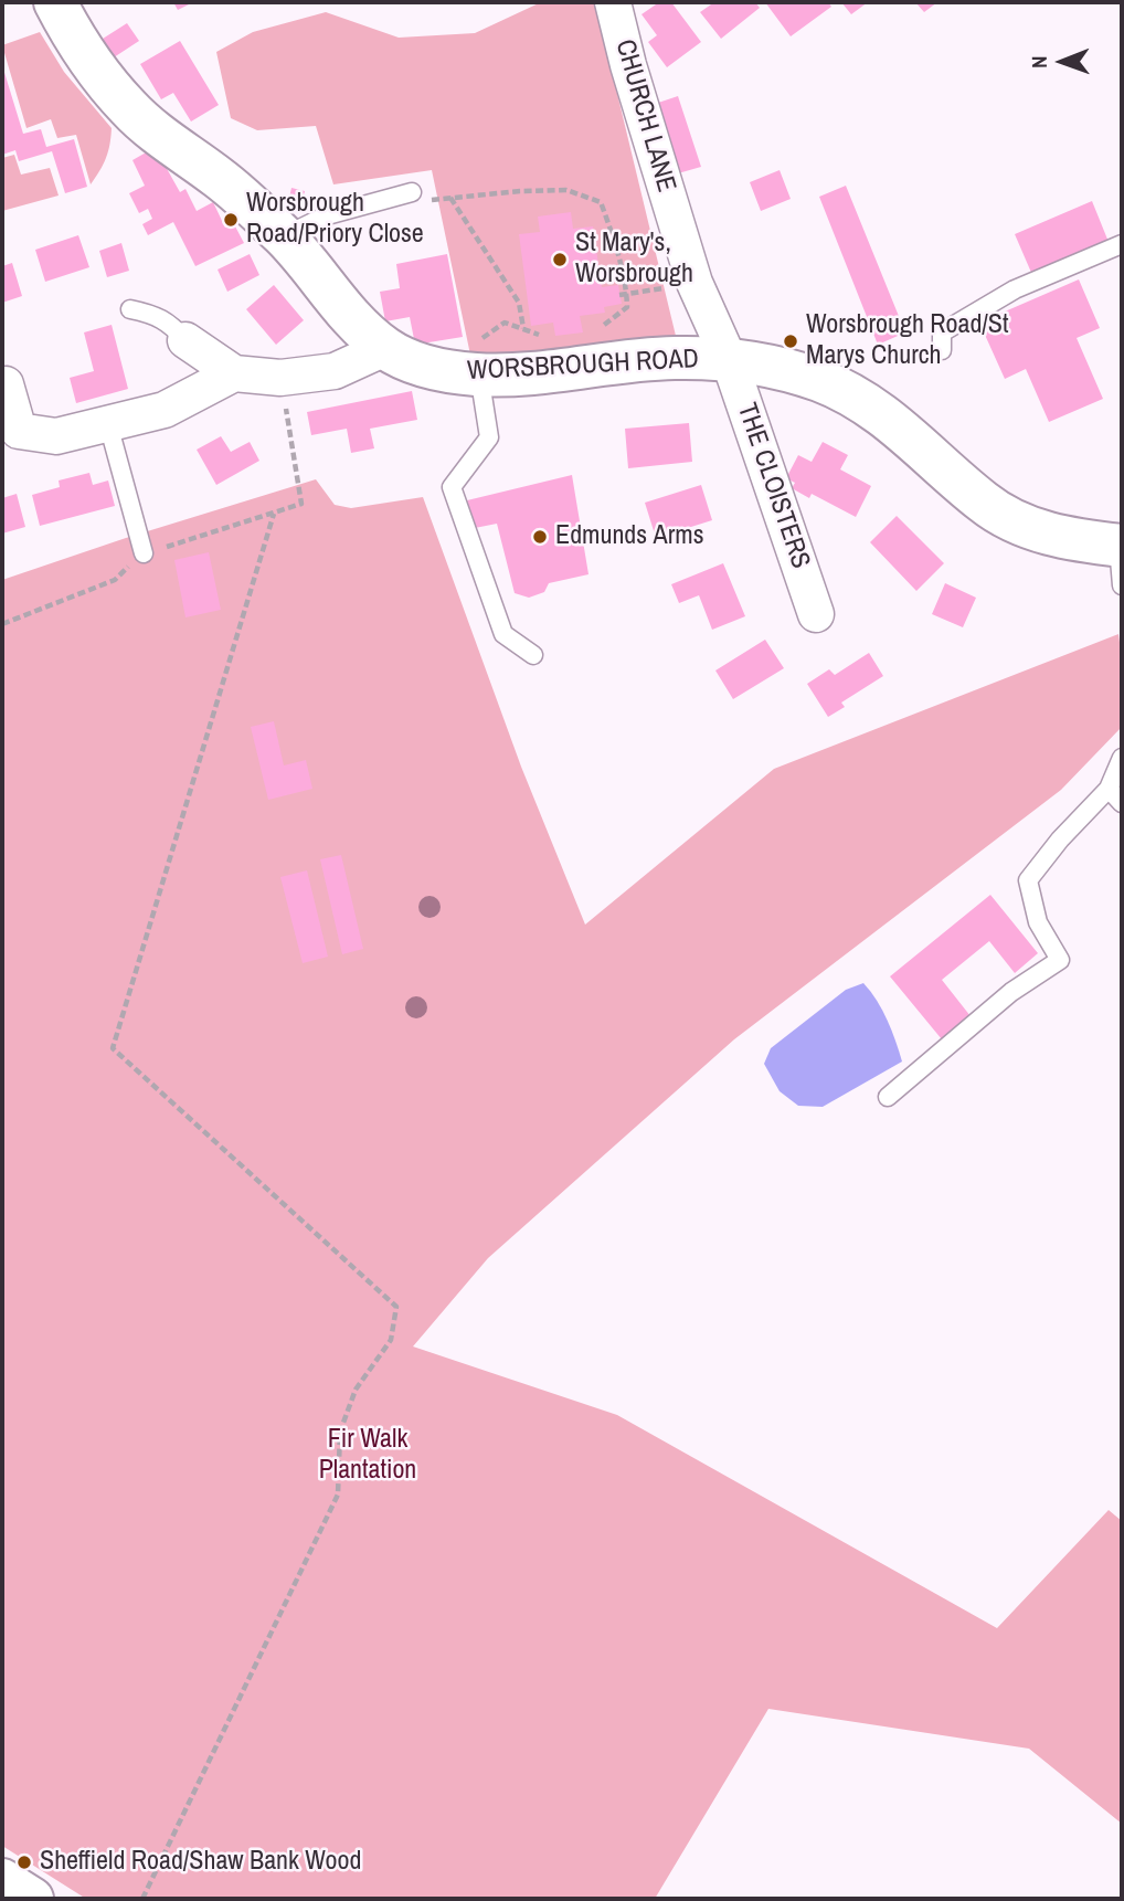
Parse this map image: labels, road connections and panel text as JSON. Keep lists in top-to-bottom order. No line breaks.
{"streets":{"main road":["WORSBROUGH ROAD"],"street":["CHURCH LANE","THE CLOISTERS"]},"crossings":[["CHURCH LANE","WORSBROUGH ROAD"],["CHURCH LANE","THE CLOISTERS"],["WORSBROUGH ROAD","THE CLOISTERS"]],"parks":["Fir Walk Plantation"],"places":["Worsbrough Road/Priory Close","St Mary's, Worsbrough","Worsbrough Road/St Marys Church","Edmunds Arms","Sheffield Road/Shaw Bank Wood"],"north":"left"}
